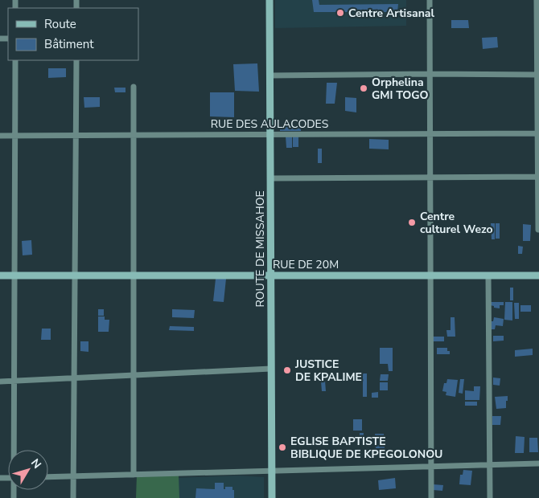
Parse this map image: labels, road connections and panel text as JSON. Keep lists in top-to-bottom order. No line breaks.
{"streets":{"street":["RUE DES AULACODES","ROUTE DE MISSAHOE","RUE DE 20M"]},"crossings":[["RUE DES AULACODES","ROUTE DE MISSAHOE"],["ROUTE DE MISSAHOE","RUE DE 20M"]],"places":["Centre Artisanal","Orphelina GMI TOGO","Centre culturel Wezo","JUSTICE DE KPALIME","EGLISE BAPTISTE BIBLIQUE DE KPEGOLONOU"],"legend":["Route","Bâtiment"],"north":"top right"}
